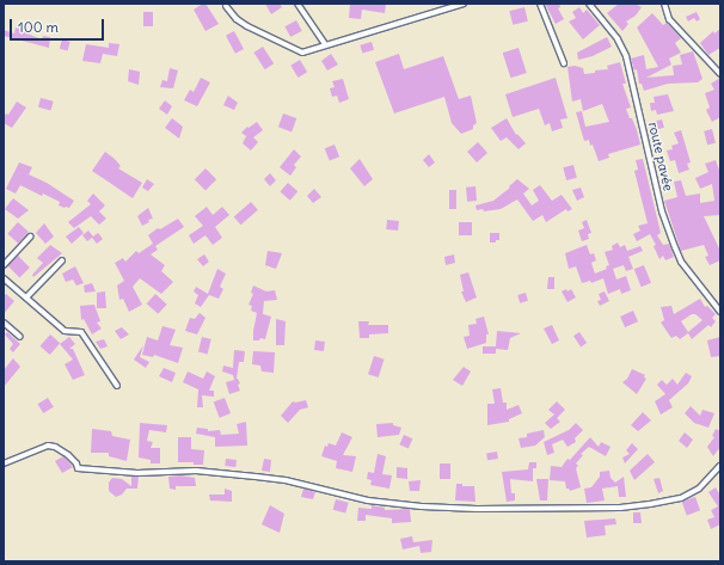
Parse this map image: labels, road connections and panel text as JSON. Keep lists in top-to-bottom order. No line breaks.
{"streets":{"street":["route pavée"]},"scale_bar":"100 m"}
